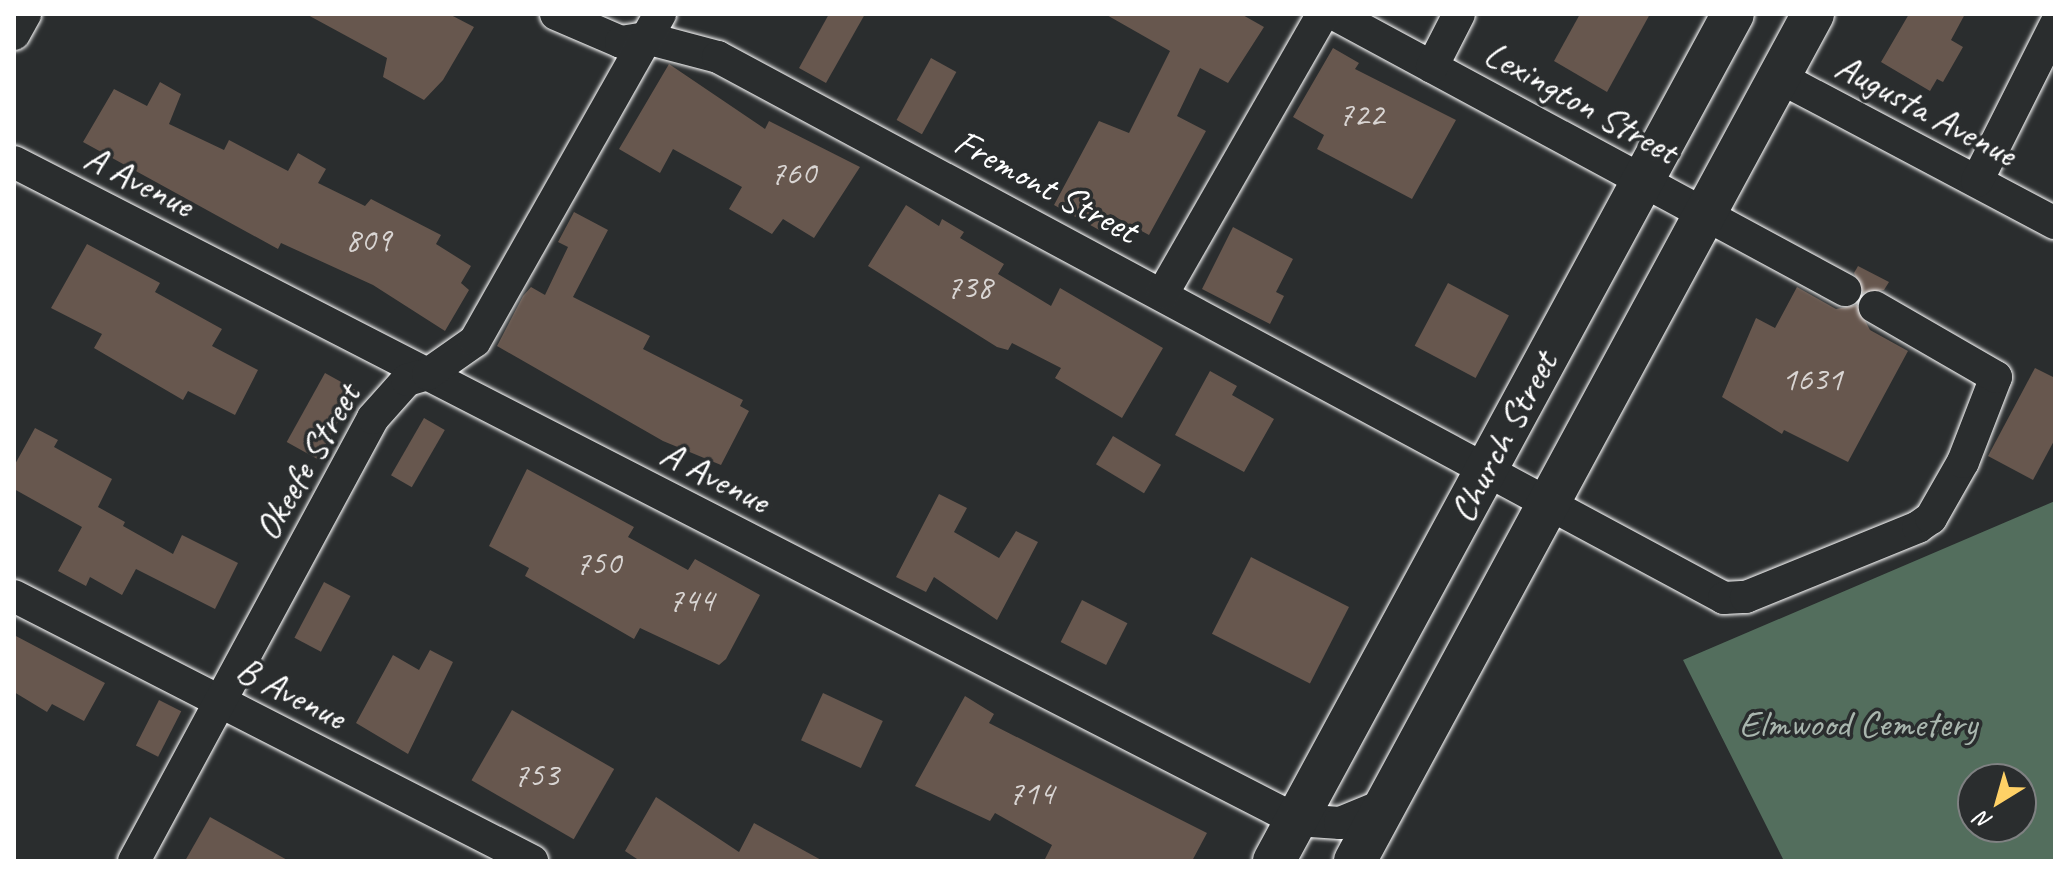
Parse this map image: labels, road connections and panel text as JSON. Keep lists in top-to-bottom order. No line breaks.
{"streets":{"main road":["Church Street"],"street":["Lexington Street","Augusta Avenue","A Avenue","Fremont Street","Okeefe Street","B Avenue"]},"crossings":[["Lexington Street","Church Street"],["Augusta Avenue","Church Street"],["A Avenue","Church Street"],["A Avenue","Okeefe Street"],["Fremont Street","Church Street"],["Fremont Street","Okeefe Street"],["Okeefe Street","B Avenue"]],"parks":["Elmwood Cemetery"],"house_numbers":["722","760","809","738","1631","750","744","753","714"],"north":"bottom left"}
